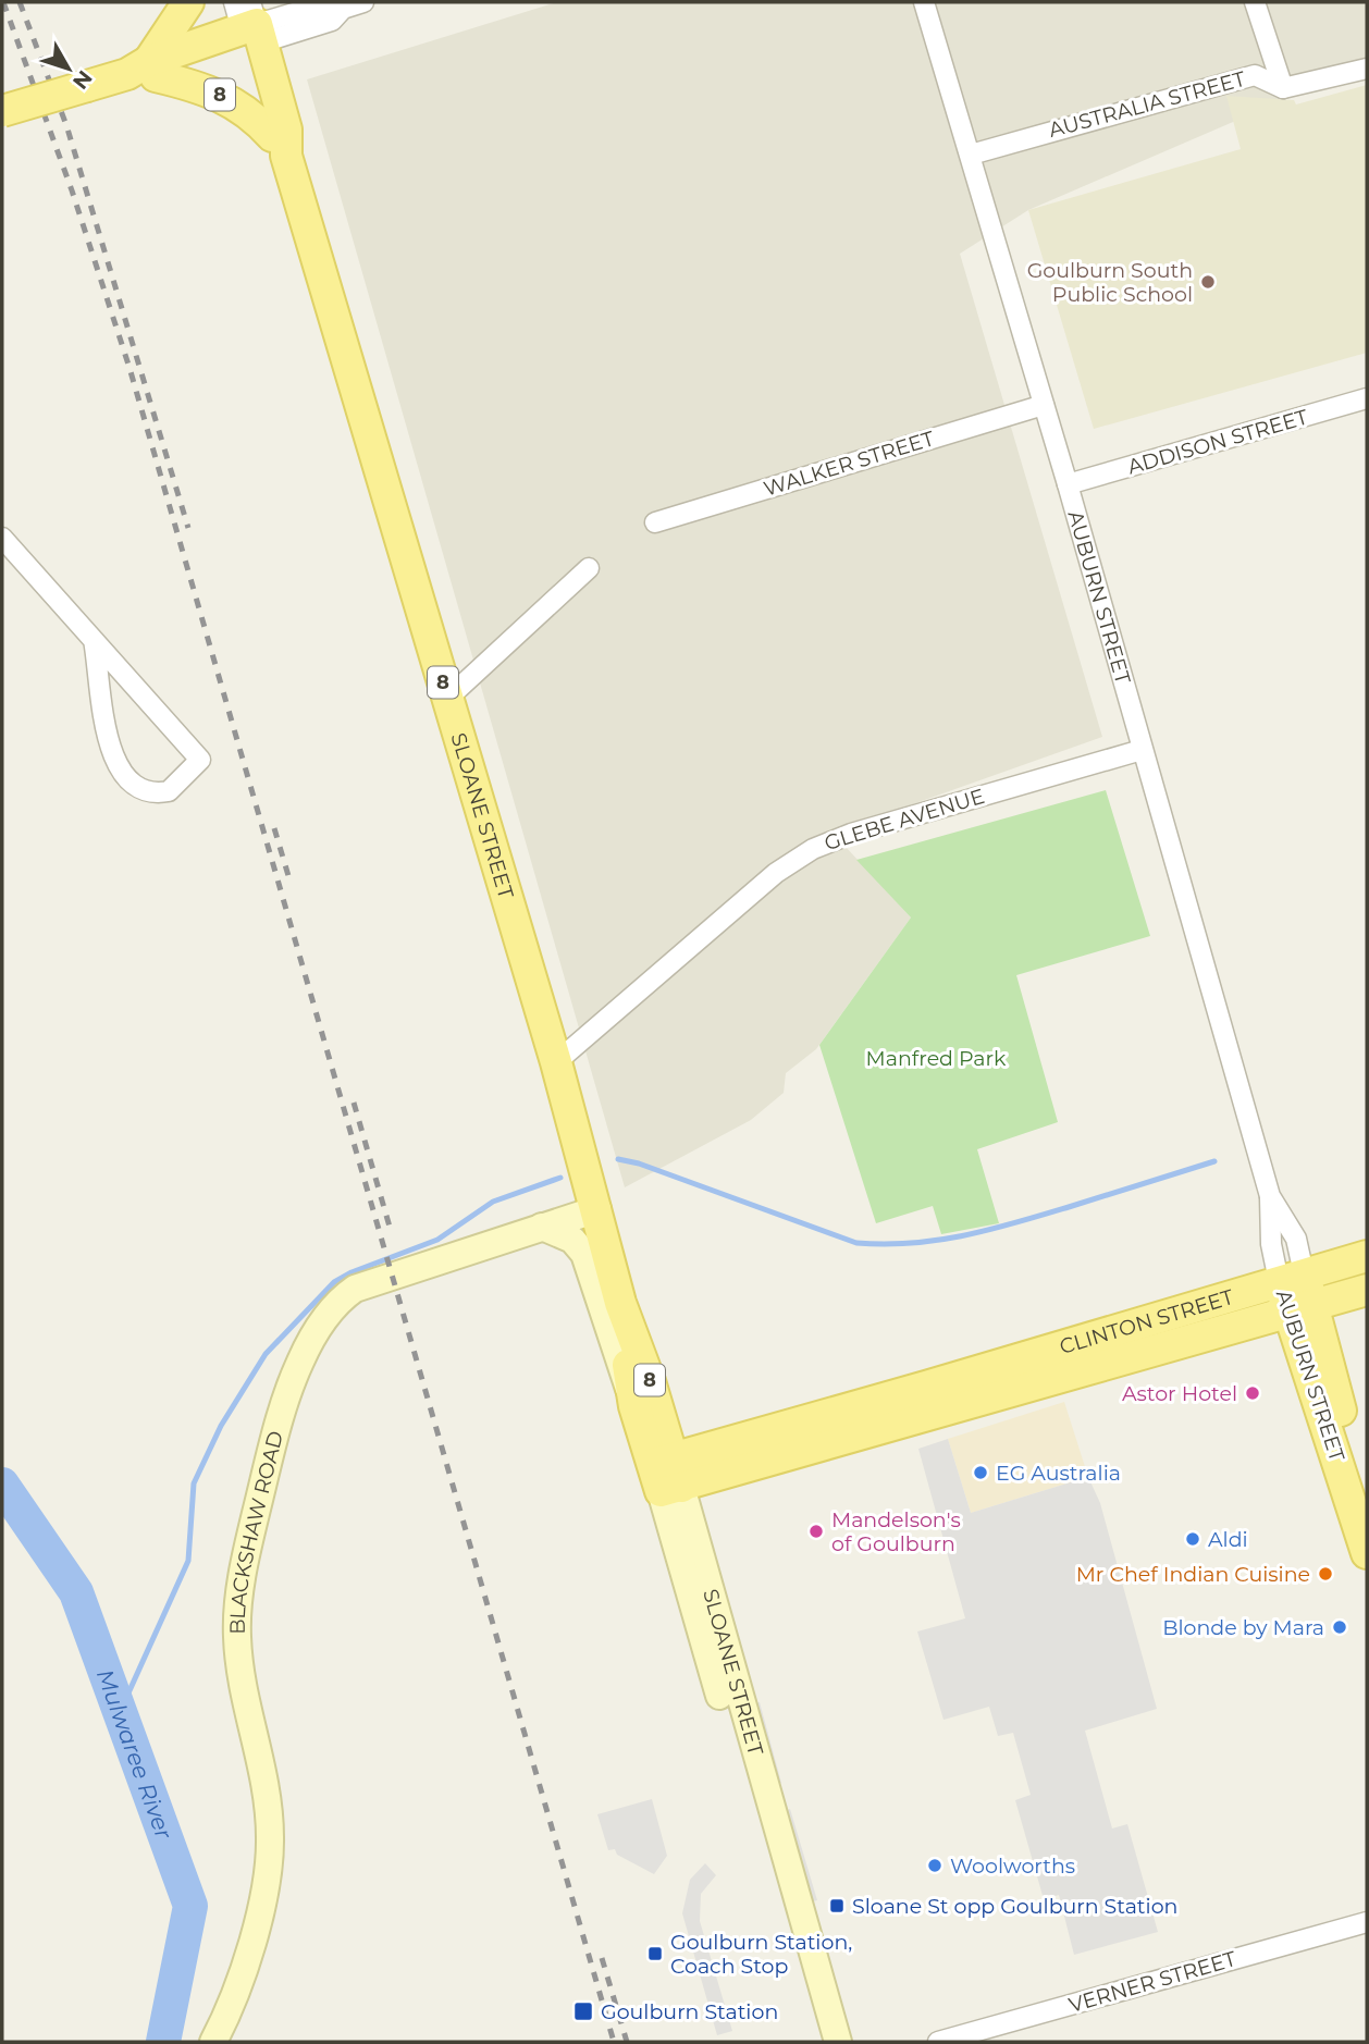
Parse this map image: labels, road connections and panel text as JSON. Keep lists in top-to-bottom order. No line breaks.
{"streets":{"main road":["8","AUBURN STREET","SLOANE STREET","CLINTON STREET"],"street":["AUSTRALIA STREET","ADDISON STREET","WALKER STREET","GLEBE AVENUE","BLACKSHAW ROAD","VERNER STREET"]},"crossings":[["8","SLOANE STREET"],["AUSTRALIA STREET","AUBURN STREET"],["ADDISON STREET","AUBURN STREET"],["WALKER STREET","AUBURN STREET"],["AUBURN STREET","GLEBE AVENUE"],["AUBURN STREET","CLINTON STREET"],["SLOANE STREET","GLEBE AVENUE"],["SLOANE STREET","CLINTON STREET"],["SLOANE STREET","BLACKSHAW ROAD"]],"water":["Mulwaree River"],"parks":["Manfred Park"],"places":{"other":["Goulburn South Public School","Astor Hotel","EG Australia","Mandelson's of Goulburn","Aldi","Mr Chef Indian Cuisine","Blonde by Mara","Woolworths"],"transit":["Sloane St opp Goulburn Station","Goulburn Station, Coach Stop","Goulburn Station"]},"north":"bottom right"}
